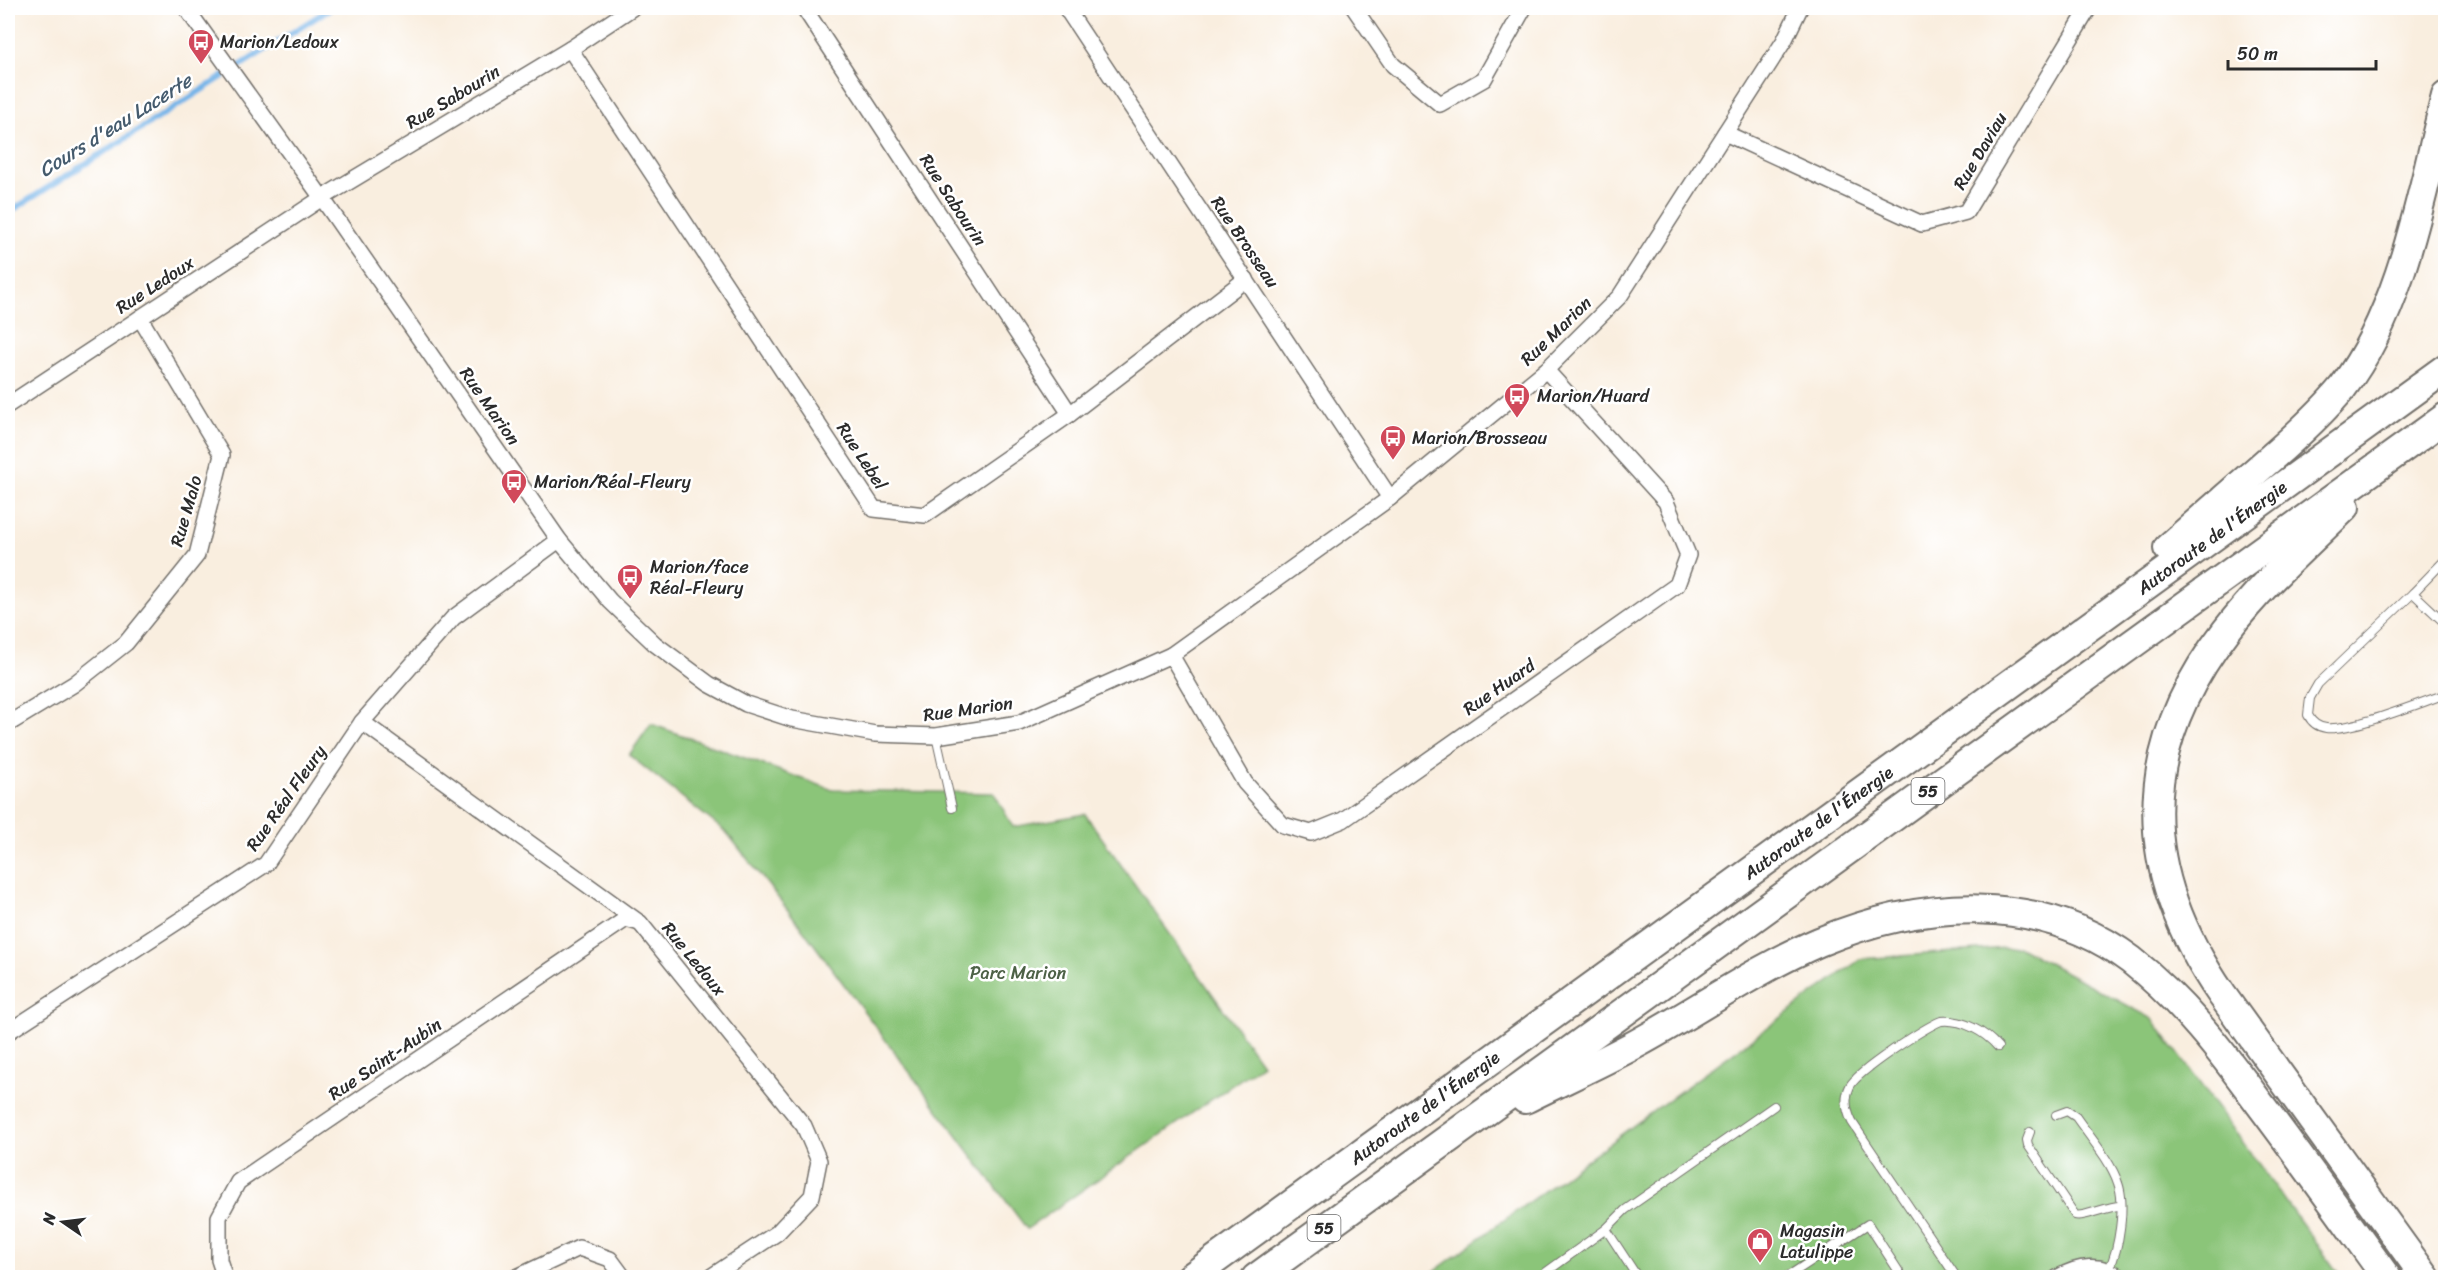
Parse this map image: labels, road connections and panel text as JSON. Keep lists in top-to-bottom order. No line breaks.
{"streets":{"highway":["Autoroute de l'Énergie","55"],"street":["Rue Sabourin","Rue Daviau","Rue Brosseau","Rue Ledoux","Rue Marion","Rue Lebel","Rue Malo","Rue Huard","Rue Réal Fleury","Rue Saint-Aubin"]},"crossings":[["Rue Sabourin","Rue Ledoux"],["Rue Sabourin","Rue Marion"],["Rue Sabourin","Rue Lebel"],["Rue Daviau","Rue Marion"],["Rue Brosseau","Rue Marion"],["Rue Brosseau","Rue Lebel"],["Rue Ledoux","Rue Marion"],["Rue Ledoux","Rue Malo"],["Rue Ledoux","Rue Réal Fleury"],["Rue Ledoux","Rue Saint-Aubin"],["Rue Marion","Rue Huard"],["Rue Marion","Rue Réal Fleury"]],"water":["Cours d'eau Lacerte"],"parks":["Parc Marion"],"places":{"bus stop":["Marion/Ledoux","Marion/Huard","Marion/Brosseau","Marion/Réal-Fleury","Marion/face Réal-Fleury"],"shop":["Magasin Latulippe"]},"scale_bar":"50 m","north":"left"}
